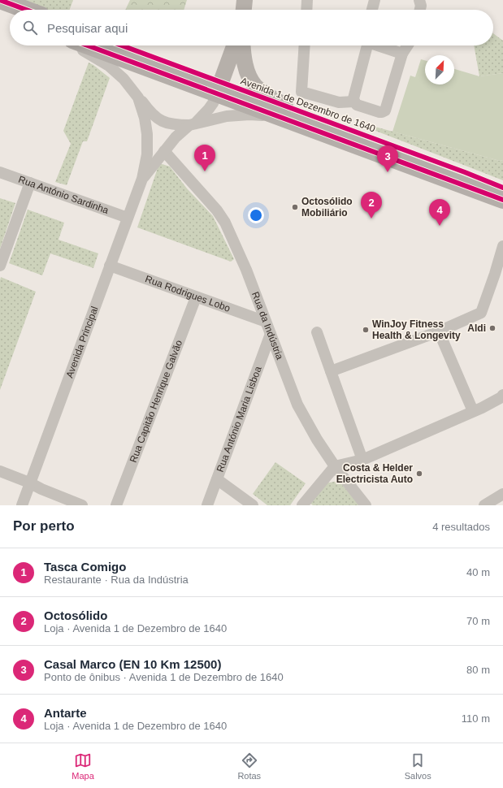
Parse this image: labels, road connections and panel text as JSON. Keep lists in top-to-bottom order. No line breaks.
{"streets":{"main road":["Avenida 1 de Dezembro de 1640"],"street":["Rua António Sardinha","Rua Rodrigues Lobo","Rua da Indústria","Avenida Principal","Rua Capitão Henrique Galvão","Rua António Maria Lisboa"]},"crossings":[["Avenida 1 de Dezembro de 1640","Avenida Principal"],["Rua António Sardinha","Avenida Principal"],["Rua Rodrigues Lobo","Rua da Indústria"],["Rua Rodrigues Lobo","Avenida Principal"],["Rua Rodrigues Lobo","Rua Capitão Henrique Galvão"],["Rua da Indústria","Avenida Principal"],["Rua da Indústria","Rua António Maria Lisboa"]],"places":["Octosólido Mobiliário","Aldi","WinJoy Fitness Health & Longevity","Costa & Helder Electricista Auto"],"north":"top right","page":{"search":"Pesquisar aqui","pins":["1","3","2","4"],"heading":["Por perto","4 resultados"],"list":[{"mark":"1","name":"Tasca Comigo","note":"Restaurante · Rua da Indústria","value":"40 m"},{"mark":"2","name":"Octosólido","note":"Loja · Avenida 1 de Dezembro de 1640","value":"70 m"},{"mark":"3","name":"Casal Marco (EN 10 Km 12500)","note":"Ponto de ônibus · Avenida 1 de Dezembro de 1640","value":"80 m"},{"mark":"4","name":"Antarte","note":"Loja · Avenida 1 de Dezembro de 1640","value":"110 m"}],"nav":["Mapa","Rotas","Salvos"]}}
